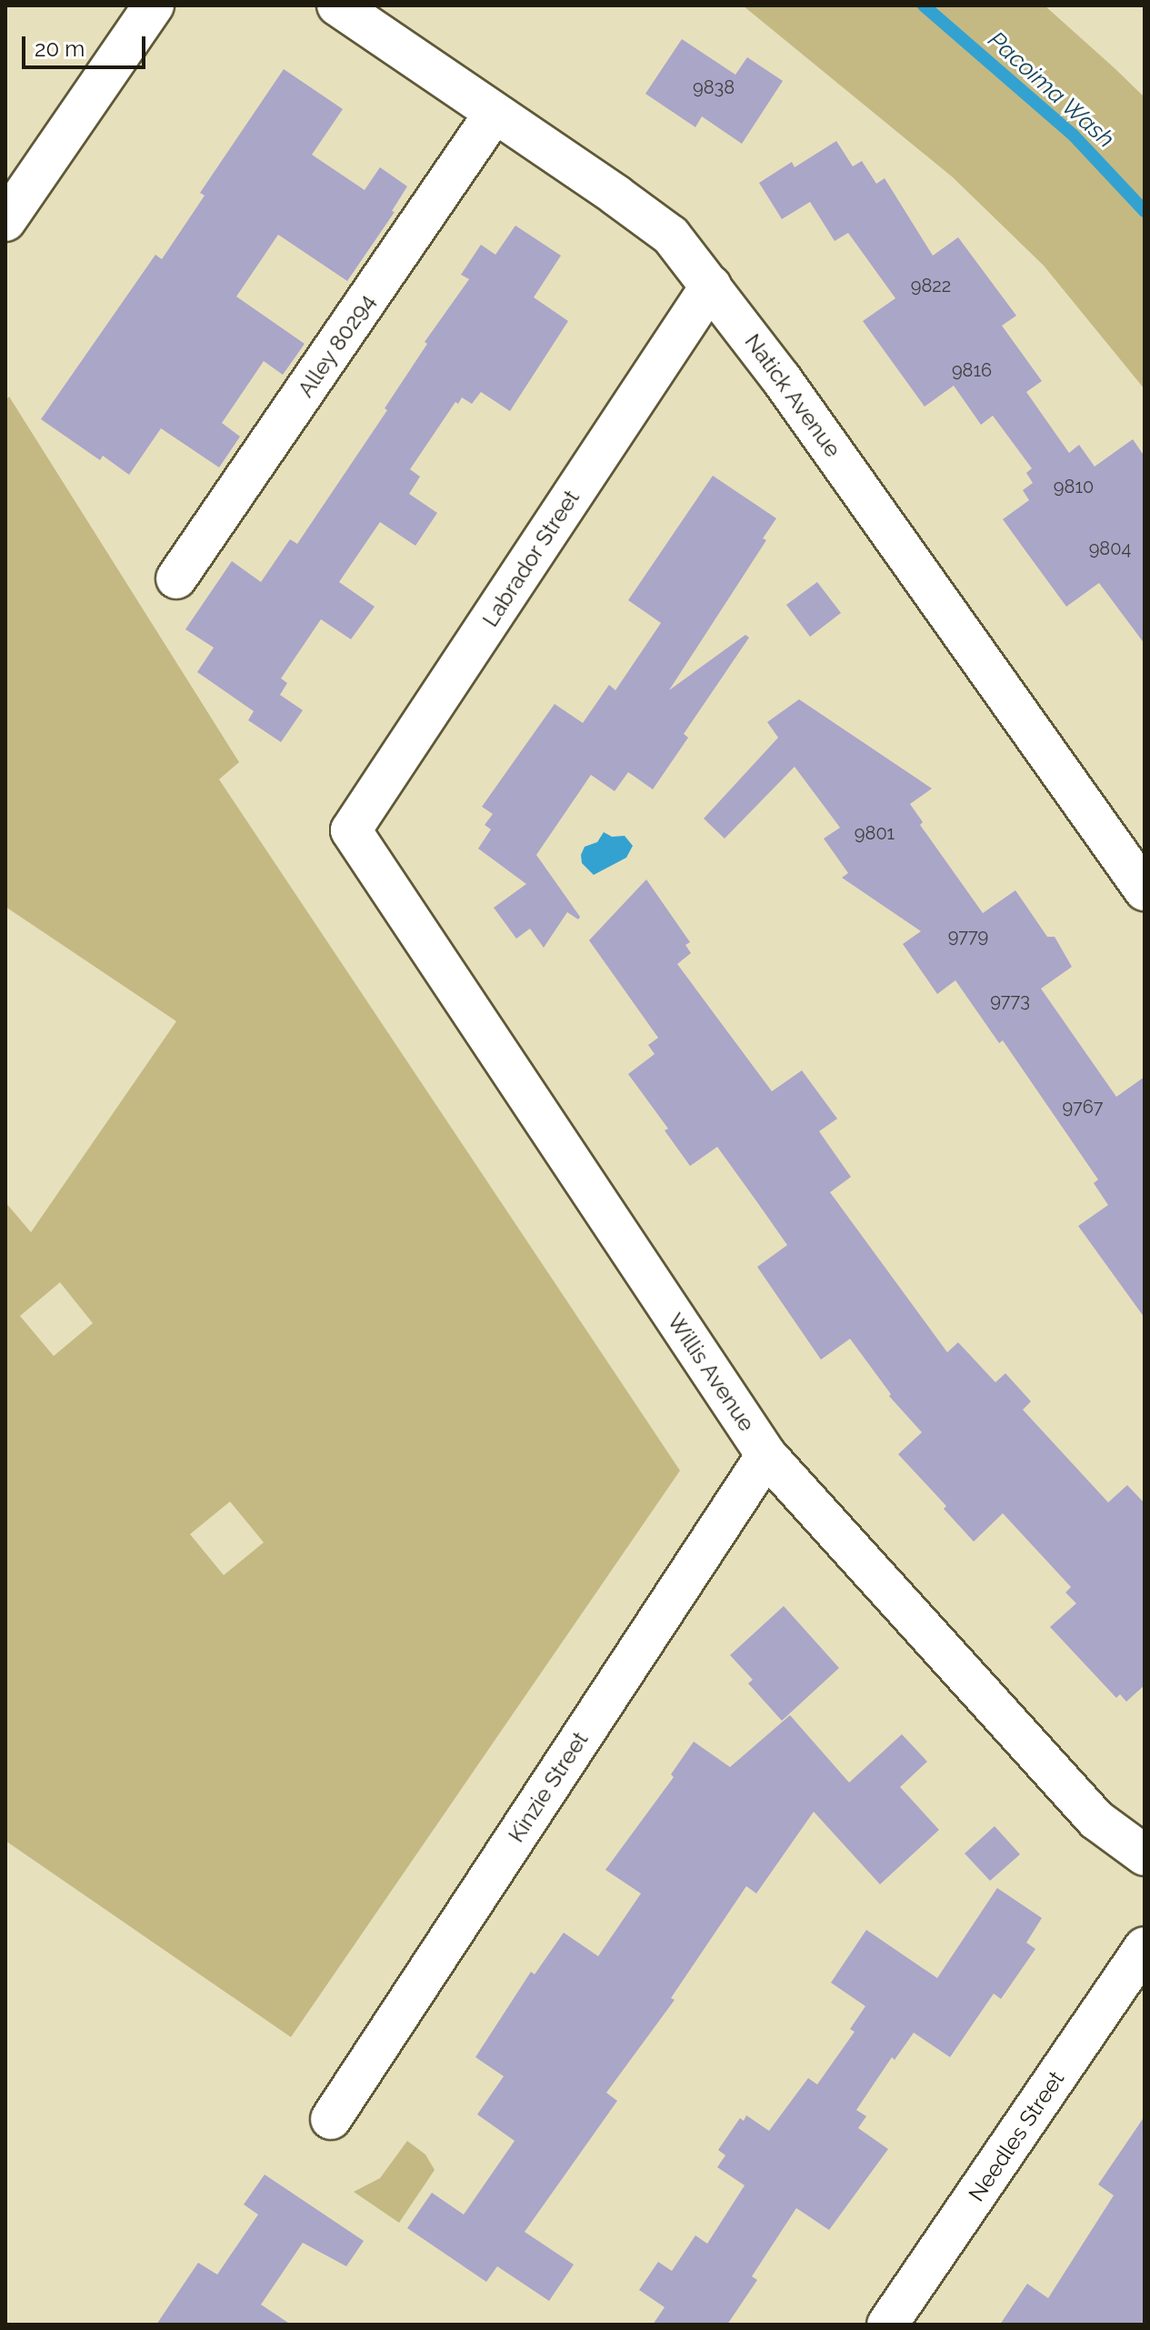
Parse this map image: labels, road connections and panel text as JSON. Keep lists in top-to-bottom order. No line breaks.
{"streets":{"street":["Alley 80294","Natick Avenue","Labrador Street","Willis Avenue","Kinzie Street","Needles Street"]},"crossings":[["Alley 80294","Natick Avenue"],["Natick Avenue","Labrador Street"],["Labrador Street","Willis Avenue"],["Willis Avenue","Kinzie Street"]],"water":["Pacoima Wash"],"house_numbers":["9838","9822","9816","9810","9804","9801","9779","9773","9767"],"scale_bar":"20 m"}
